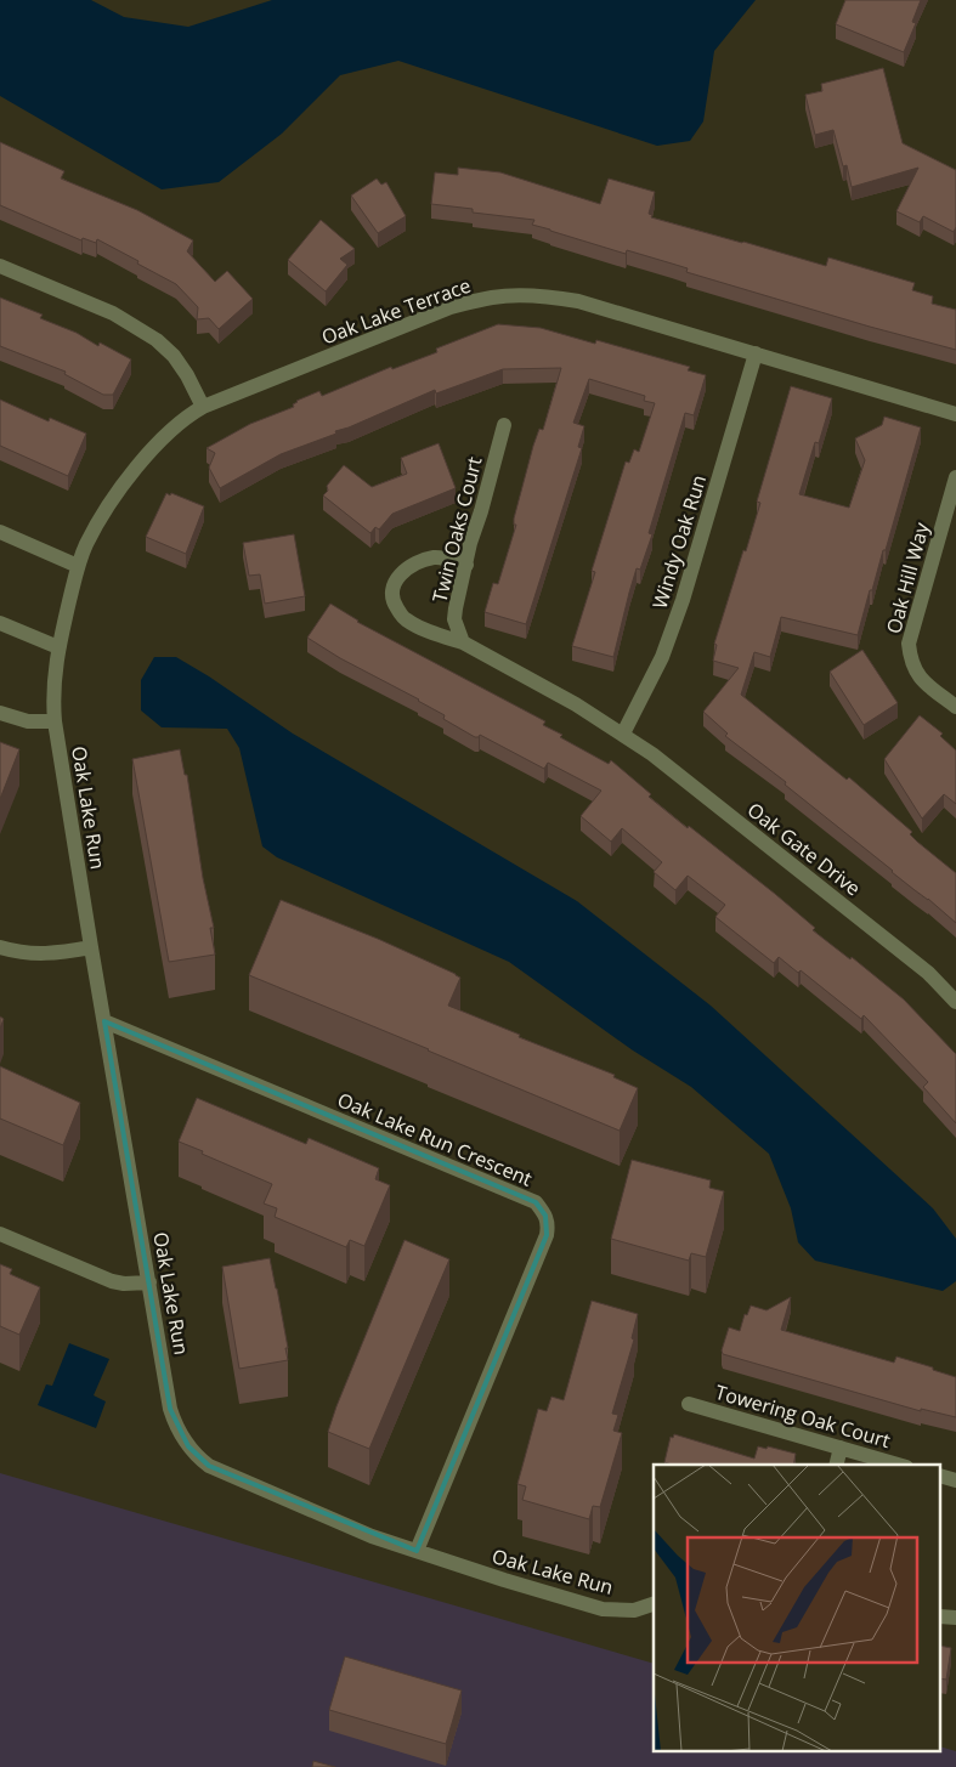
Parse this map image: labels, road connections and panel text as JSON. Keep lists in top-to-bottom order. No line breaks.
{"streets":{"street":["Oak Lake Terrace","Twin Oaks Court","Windy Oak Run","Oak Hill Way","Oak Lake Run","Oak Gate Drive","Oak Lake Run Crescent","Towering Oak Court"]},"crossings":[["Oak Lake Terrace","Windy Oak Run"],["Oak Lake Terrace","Oak Lake Run"],["Windy Oak Run","Oak Gate Drive"],["Oak Lake Run","Oak Lake Run Crescent"]]}
